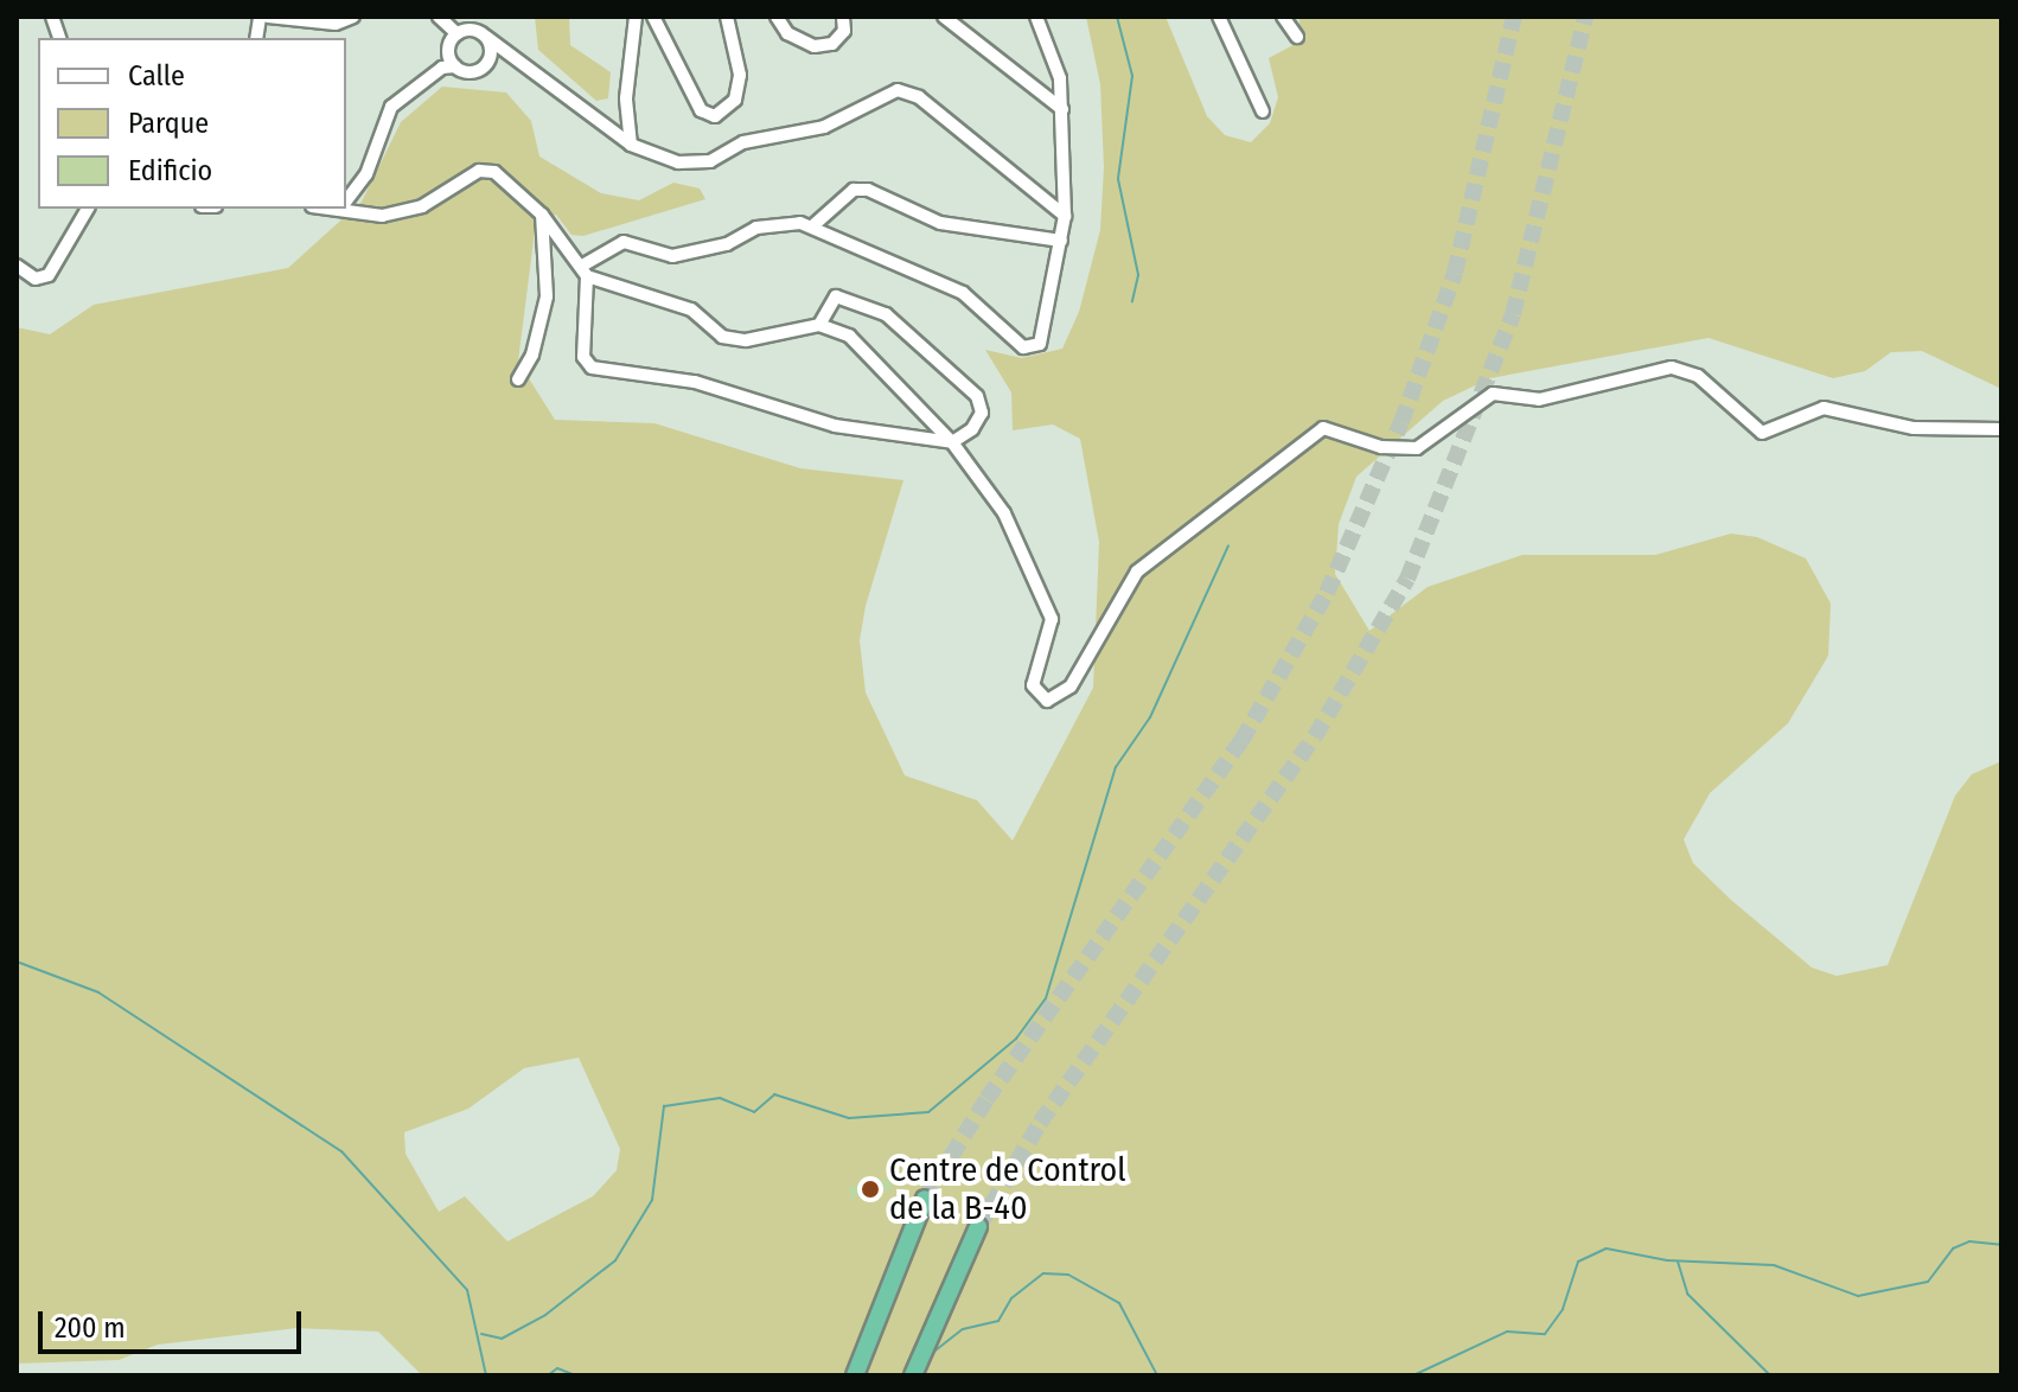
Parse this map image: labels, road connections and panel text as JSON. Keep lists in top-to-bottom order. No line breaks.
{"places":["Centre de Control de la B-40"],"legend":["Calle","Parque","Edificio"],"scale_bar":"200 m"}
